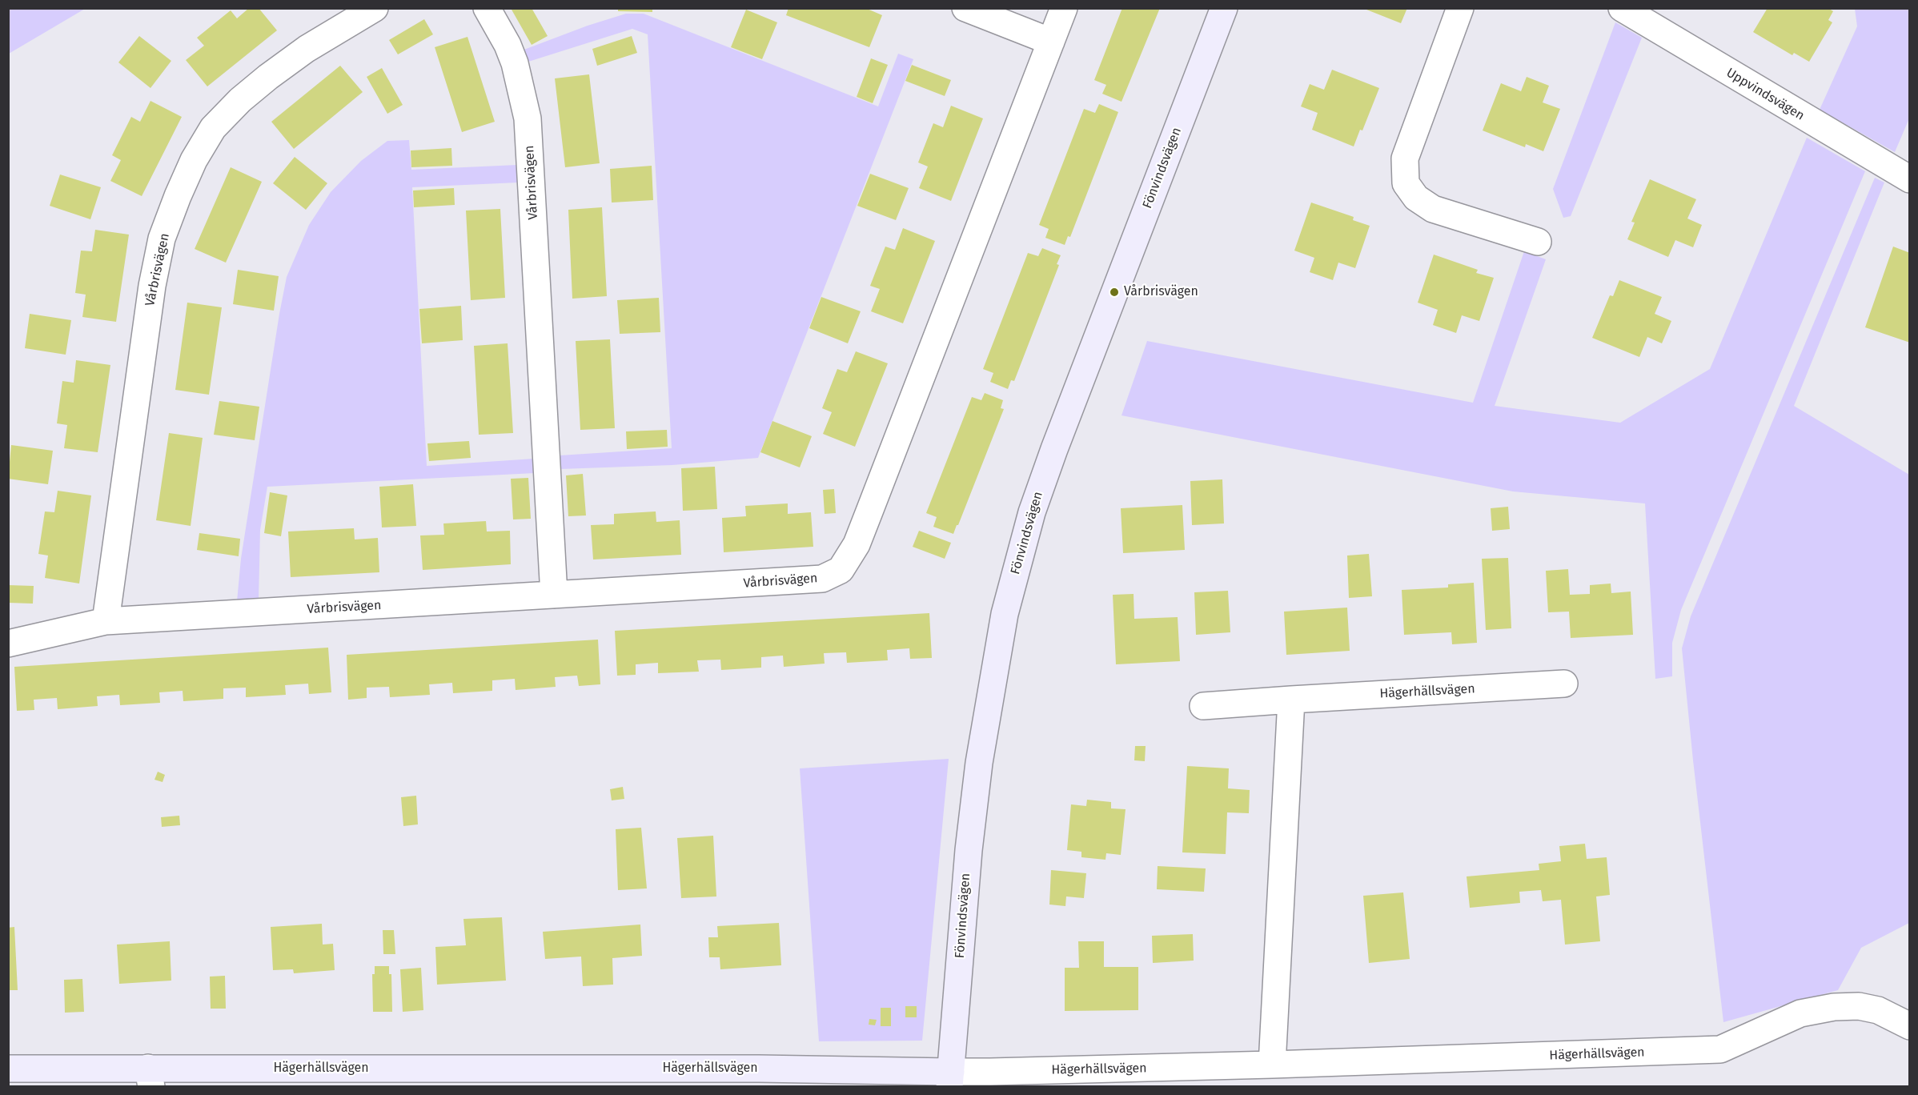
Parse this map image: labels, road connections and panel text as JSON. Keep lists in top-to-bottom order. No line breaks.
{"streets":{"street":["Uppvindsvägen","Fönvindsvägen","Vårbrisvägen","Hägerhällsvägen"]},"crossings":[["Fönvindsvägen","Hägerhällsvägen"]],"places":["Vårbrisvägen"]}
